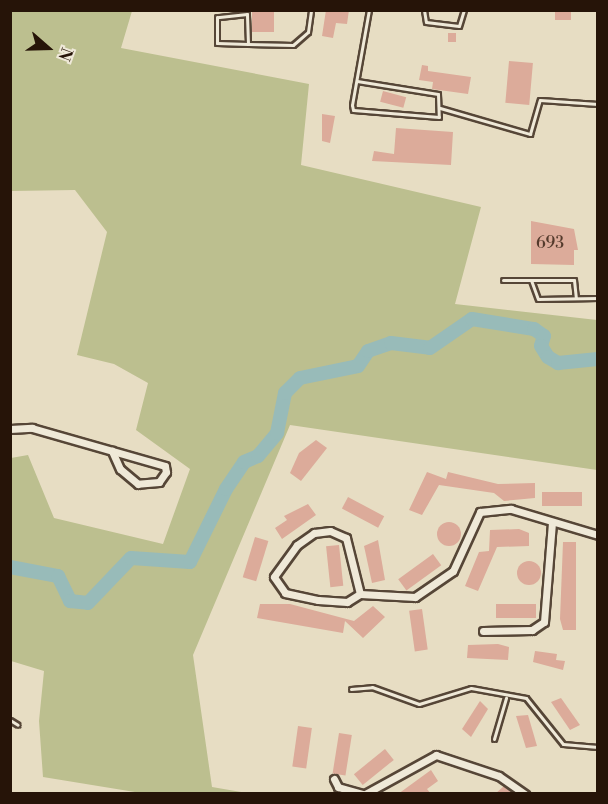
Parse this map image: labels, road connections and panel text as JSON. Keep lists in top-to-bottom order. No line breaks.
{"house_numbers":["693"],"north":"right"}
